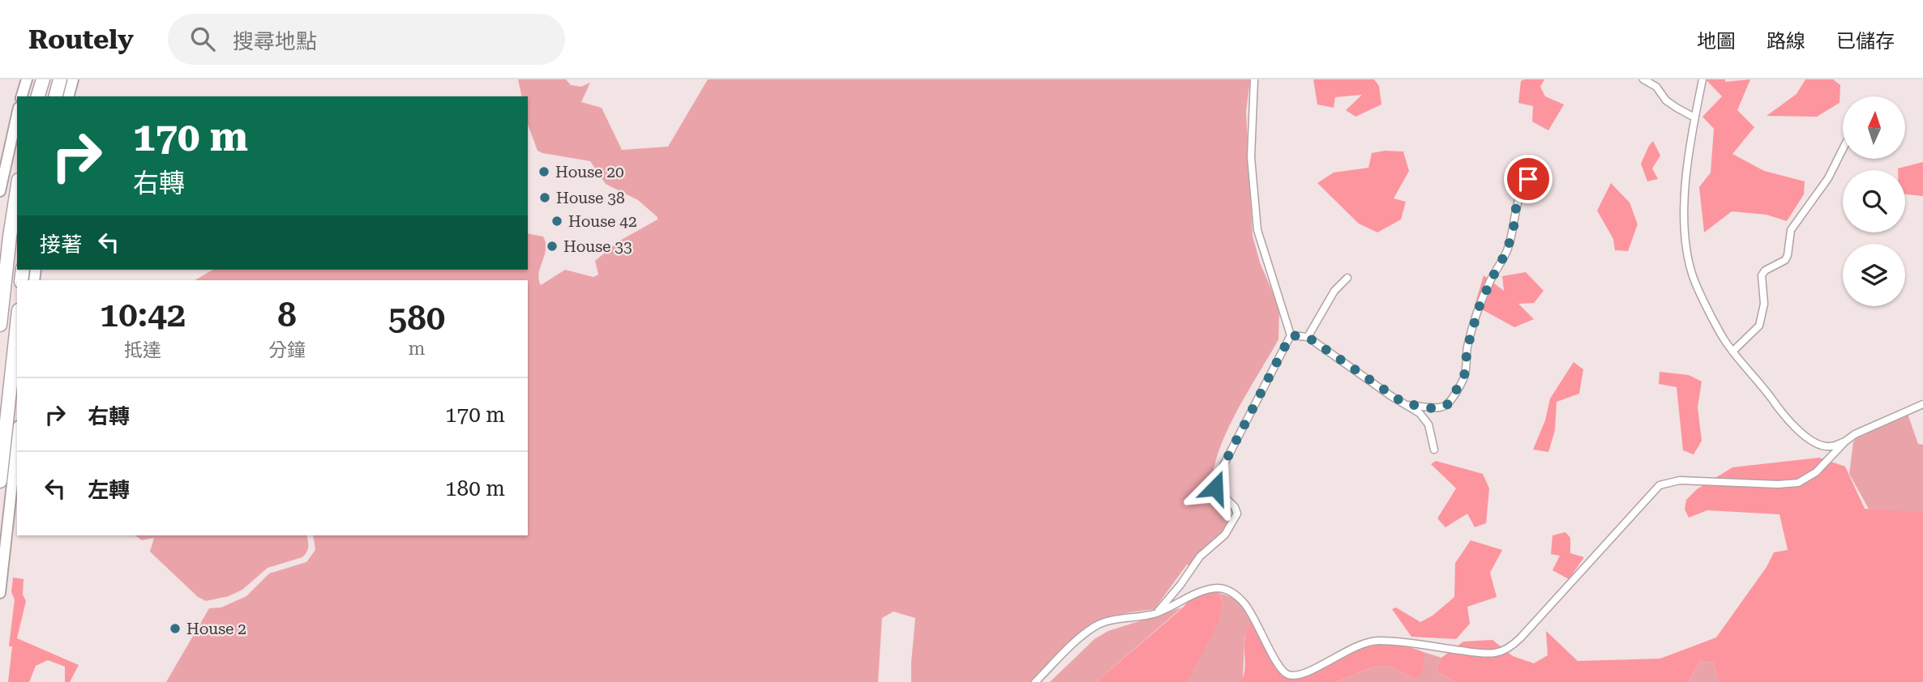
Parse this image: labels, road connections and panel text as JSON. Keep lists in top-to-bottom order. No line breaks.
{"places":["House 20","House 38","House 42","House 33","House 2"],"north":"top","page":{"header":"Routely","search":"搜尋地點","nav":["地圖","路線","已儲存"],"turn":["170 m","右轉"],"then":"接著","eta":["10:42","抵達","8","分鐘","580","m"],"list":[{"name":"右轉","value":"170 m"},{"name":"左轉","value":"180 m"}]}}
